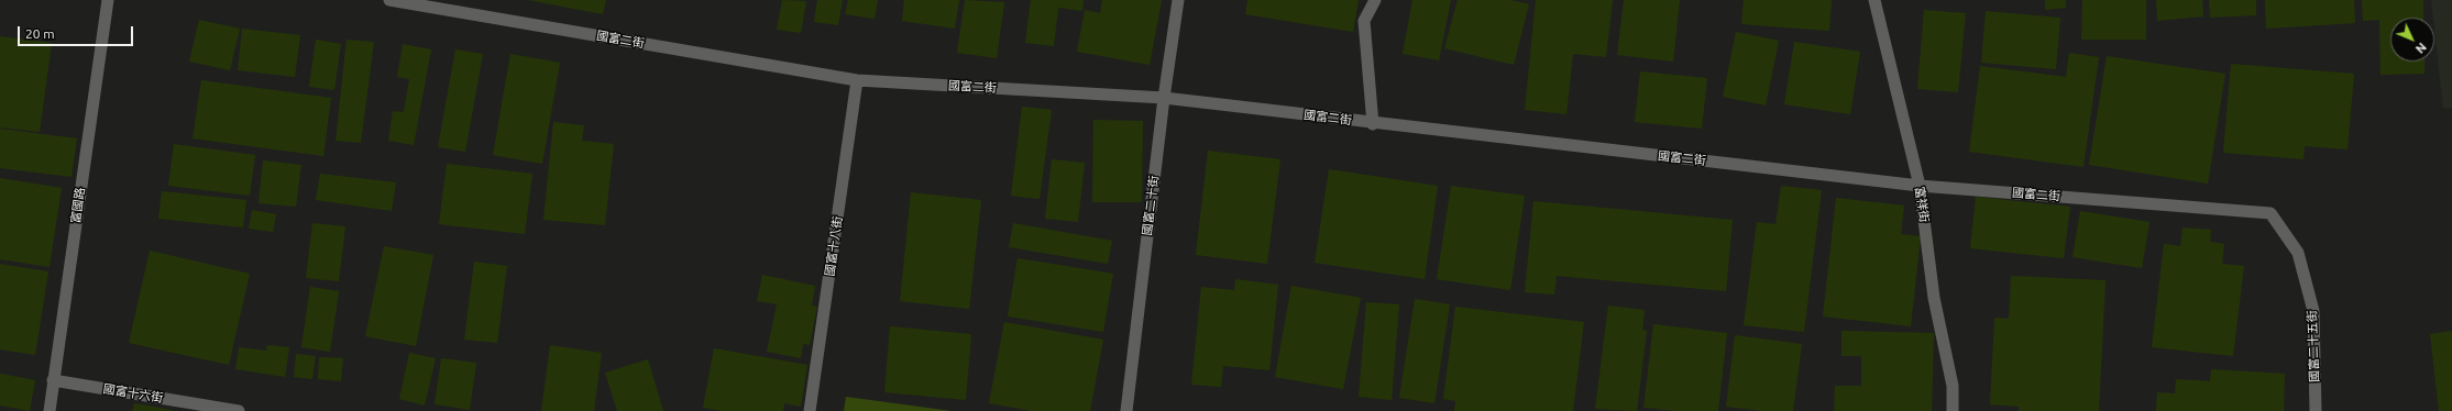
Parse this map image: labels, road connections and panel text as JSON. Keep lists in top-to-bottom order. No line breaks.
{"streets":{"street":["國富二街","富祥街","富國路","國富二十街","國富十八街","國富二十五街","國富十六街"]},"crossings":[["國富二街","富祥街"],["國富二街","國富二十街"],["國富二街","國富十八街"],["國富二街","國富二十五街"],["富國路","國富十六街"]],"scale_bar":"20 m","north":"bottom right"}
